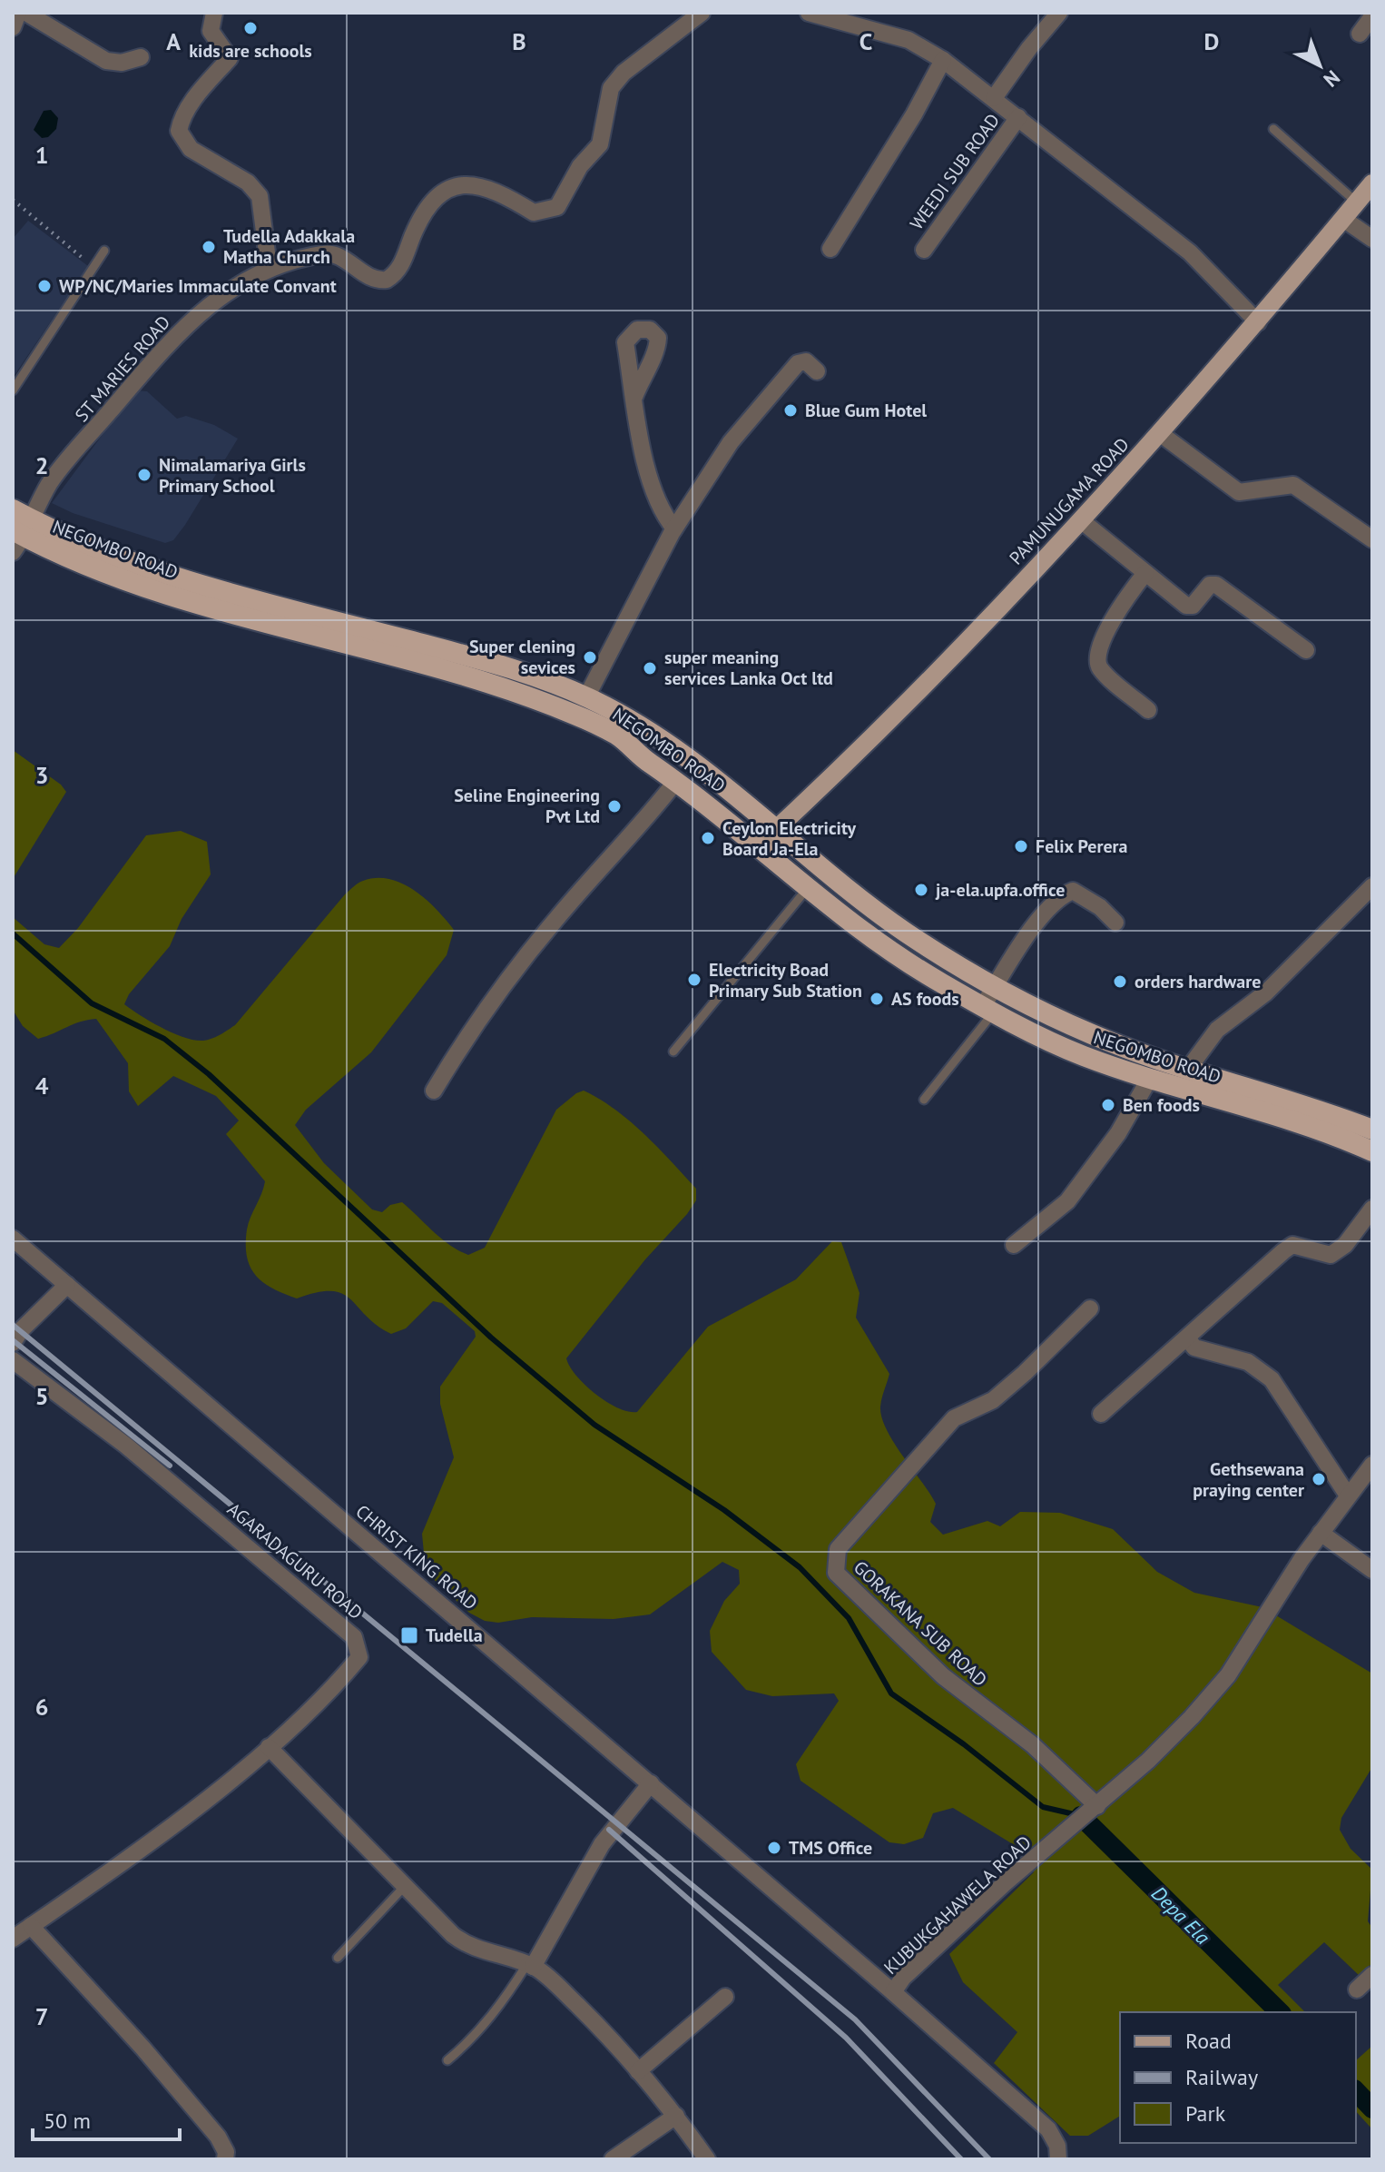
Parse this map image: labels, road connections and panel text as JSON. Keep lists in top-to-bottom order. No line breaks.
{"streets":{"highway":["NEGOMBO ROAD"],"main road":["PAMUNUGAMA ROAD"],"street":["WEEDI SUB ROAD","ST MARIES ROAD","CHRIST KING ROAD","AGARADAGURU ROAD","GORAKANA SUB ROAD","KUBUKGAHAWELA ROAD"]},"crossings":[["ST MARIES ROAD","NEGOMBO ROAD"],["PAMUNUGAMA ROAD","NEGOMBO ROAD"],["CHRIST KING ROAD","KUBUKGAHAWELA ROAD"],["GORAKANA SUB ROAD","KUBUKGAHAWELA ROAD"]],"water":["Depa Ela"],"places":{"other":["kids are schools","Tudella Adakkala Matha Church","WP/NC/Maries Immaculate Convant","Blue Gum Hotel","Nimalamariya Girls Primary School","Super clening sevices","super meaning services Lanka Oct ltd","Seline Engineering Pvt Ltd","Ceylon Electricity Board Ja-Ela","Felix Perera","ja-ela.upfa.office","Electricity Boad Primary Sub Station","orders hardware","AS foods","Ben foods","Gethsewana praying center","TMS Office"],"transit":["Tudella"]},"legend":["Road","Railway","Park"],"scale_bar":"50 m","north":"bottom right","grid":{"columns":["A","B","C","D"],"rows":["1","2","3","4","5","6","7"]}}
